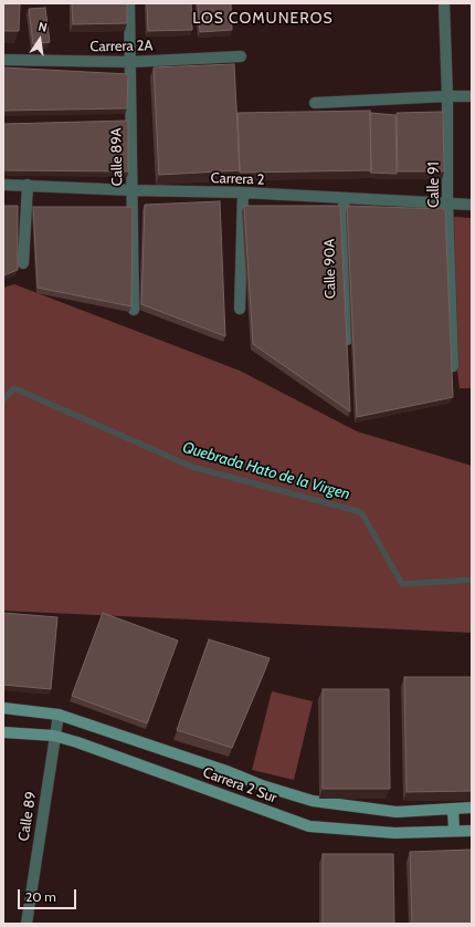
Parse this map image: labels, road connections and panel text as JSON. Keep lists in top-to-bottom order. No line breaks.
{"streets":{"street":["Carrera 2A","Calle 89A","Carrera 2","Calle 91","Calle 90A","Carrera 2 Sur","Calle 89"]},"crossings":[["Carrera 2A","Calle 89A"],["Calle 89A","Carrera 2"],["Carrera 2","Calle 91"],["Carrera 2","Calle 90A"],["Carrera 2 Sur","Calle 89"]],"districts":["LOS COMUNEROS"],"water":["Quebrada Hato de la Virgen"],"scale_bar":"20 m","north":"top"}
